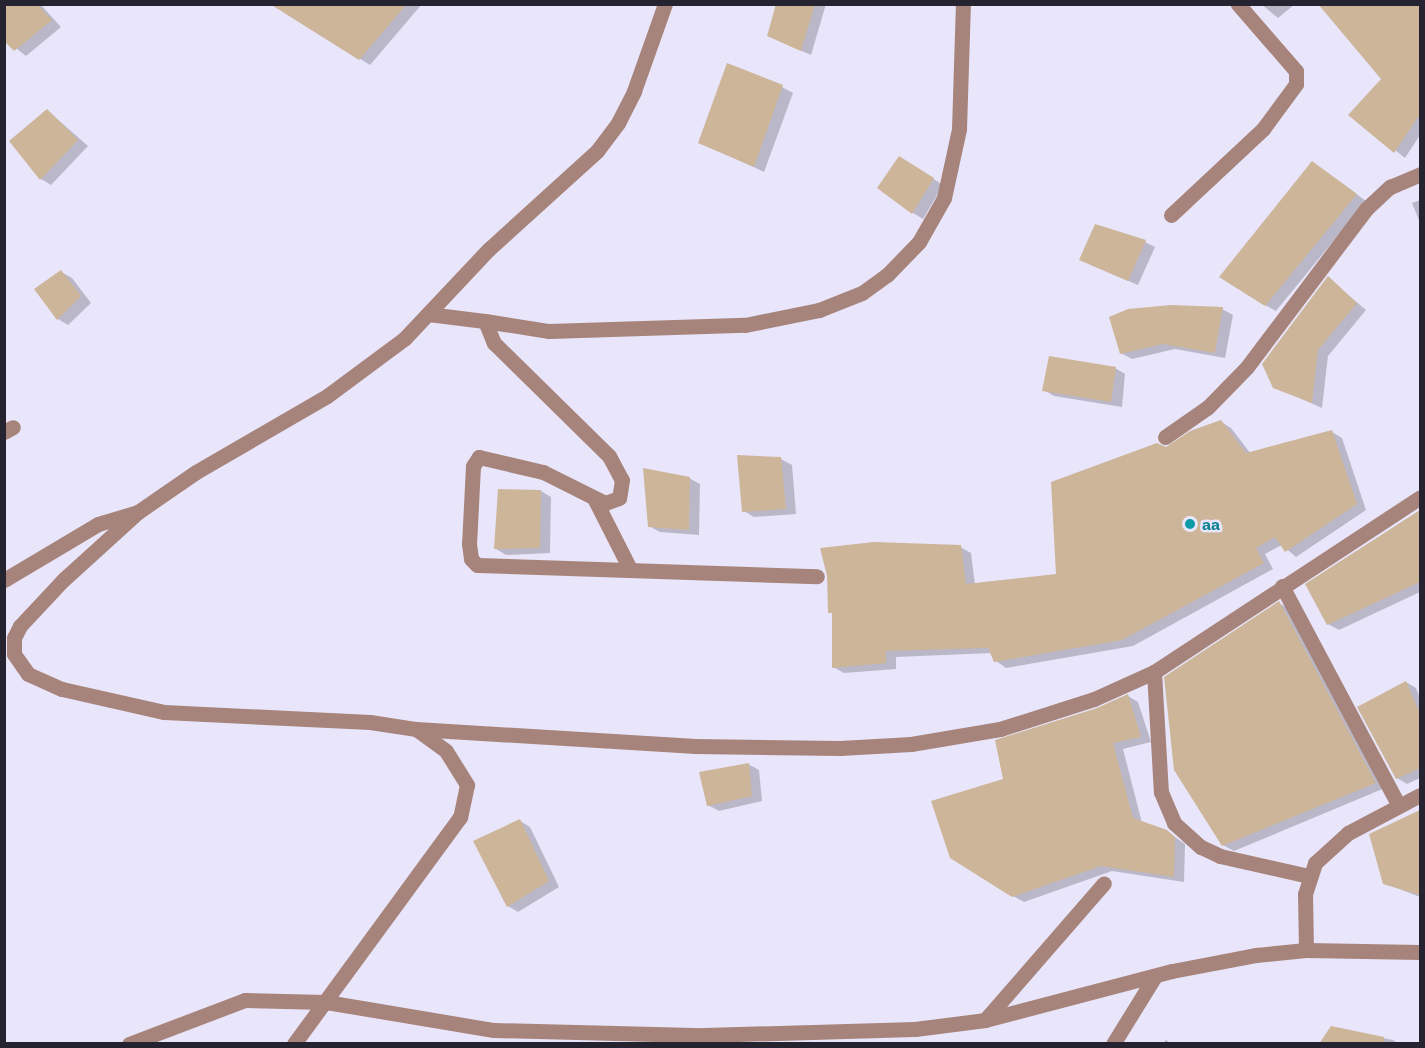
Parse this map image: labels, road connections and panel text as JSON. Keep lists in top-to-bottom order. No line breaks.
{"places":["aa"]}
